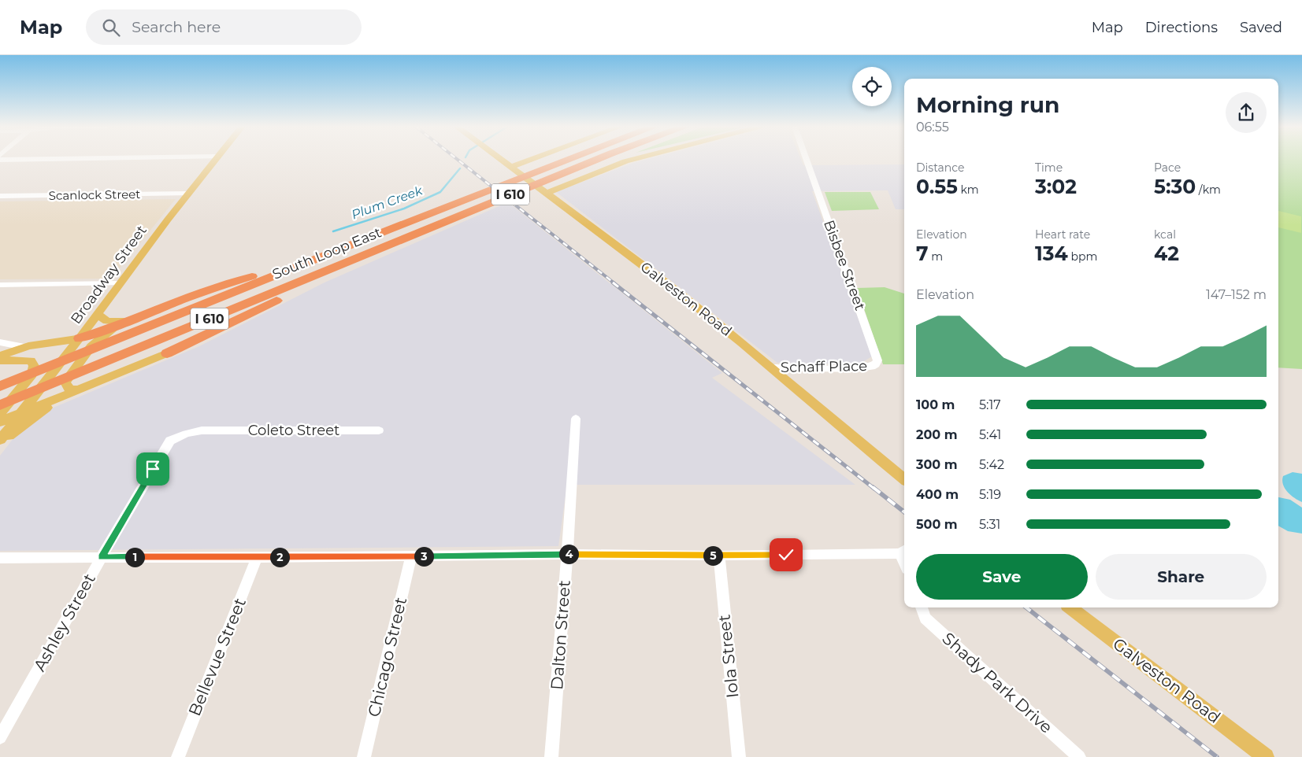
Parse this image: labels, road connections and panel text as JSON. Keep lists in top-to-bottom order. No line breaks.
{"streets":{"highway":["I 610","South Loop East"],"main road":["Broadway Street","Galveston Road"],"street":["Scanlock Street","Bisbee Street","Schaff Place","Coleto Street","Ashley Street","Dalton Street","Iola Street","Bellevue Street","Chicago Street","Shady Park Drive"]},"crossings":[["I 610","South Loop East"],["Scanlock Street","Broadway Street"],["Bisbee Street","Schaff Place"],["Galveston Road","Schaff Place"],["Coleto Street","Ashley Street"]],"water":["Plum Creek"],"page":{"header":"Map","search":"Search here","nav":["Map","Directions","Saved"],"heading":["Morning run","06:55"],"stats":[["Distance","0.55 km"],["Time","3:02"],["Pace","5:30 /km"],["Elevation","7 m"],["Heart rate","134 bpm"],["kcal","42"]],"chart":["Elevation","147–152 m"],"list":[{"name":"100 m","note":"5:17"},{"name":"200 m","note":"5:41"},{"name":"300 m","note":"5:42"},{"name":"400 m","note":"5:19"},{"name":"500 m","note":"5:31"}],"pins":["4","5","3","1","2"],"buttons":["Save","Share"]}}
